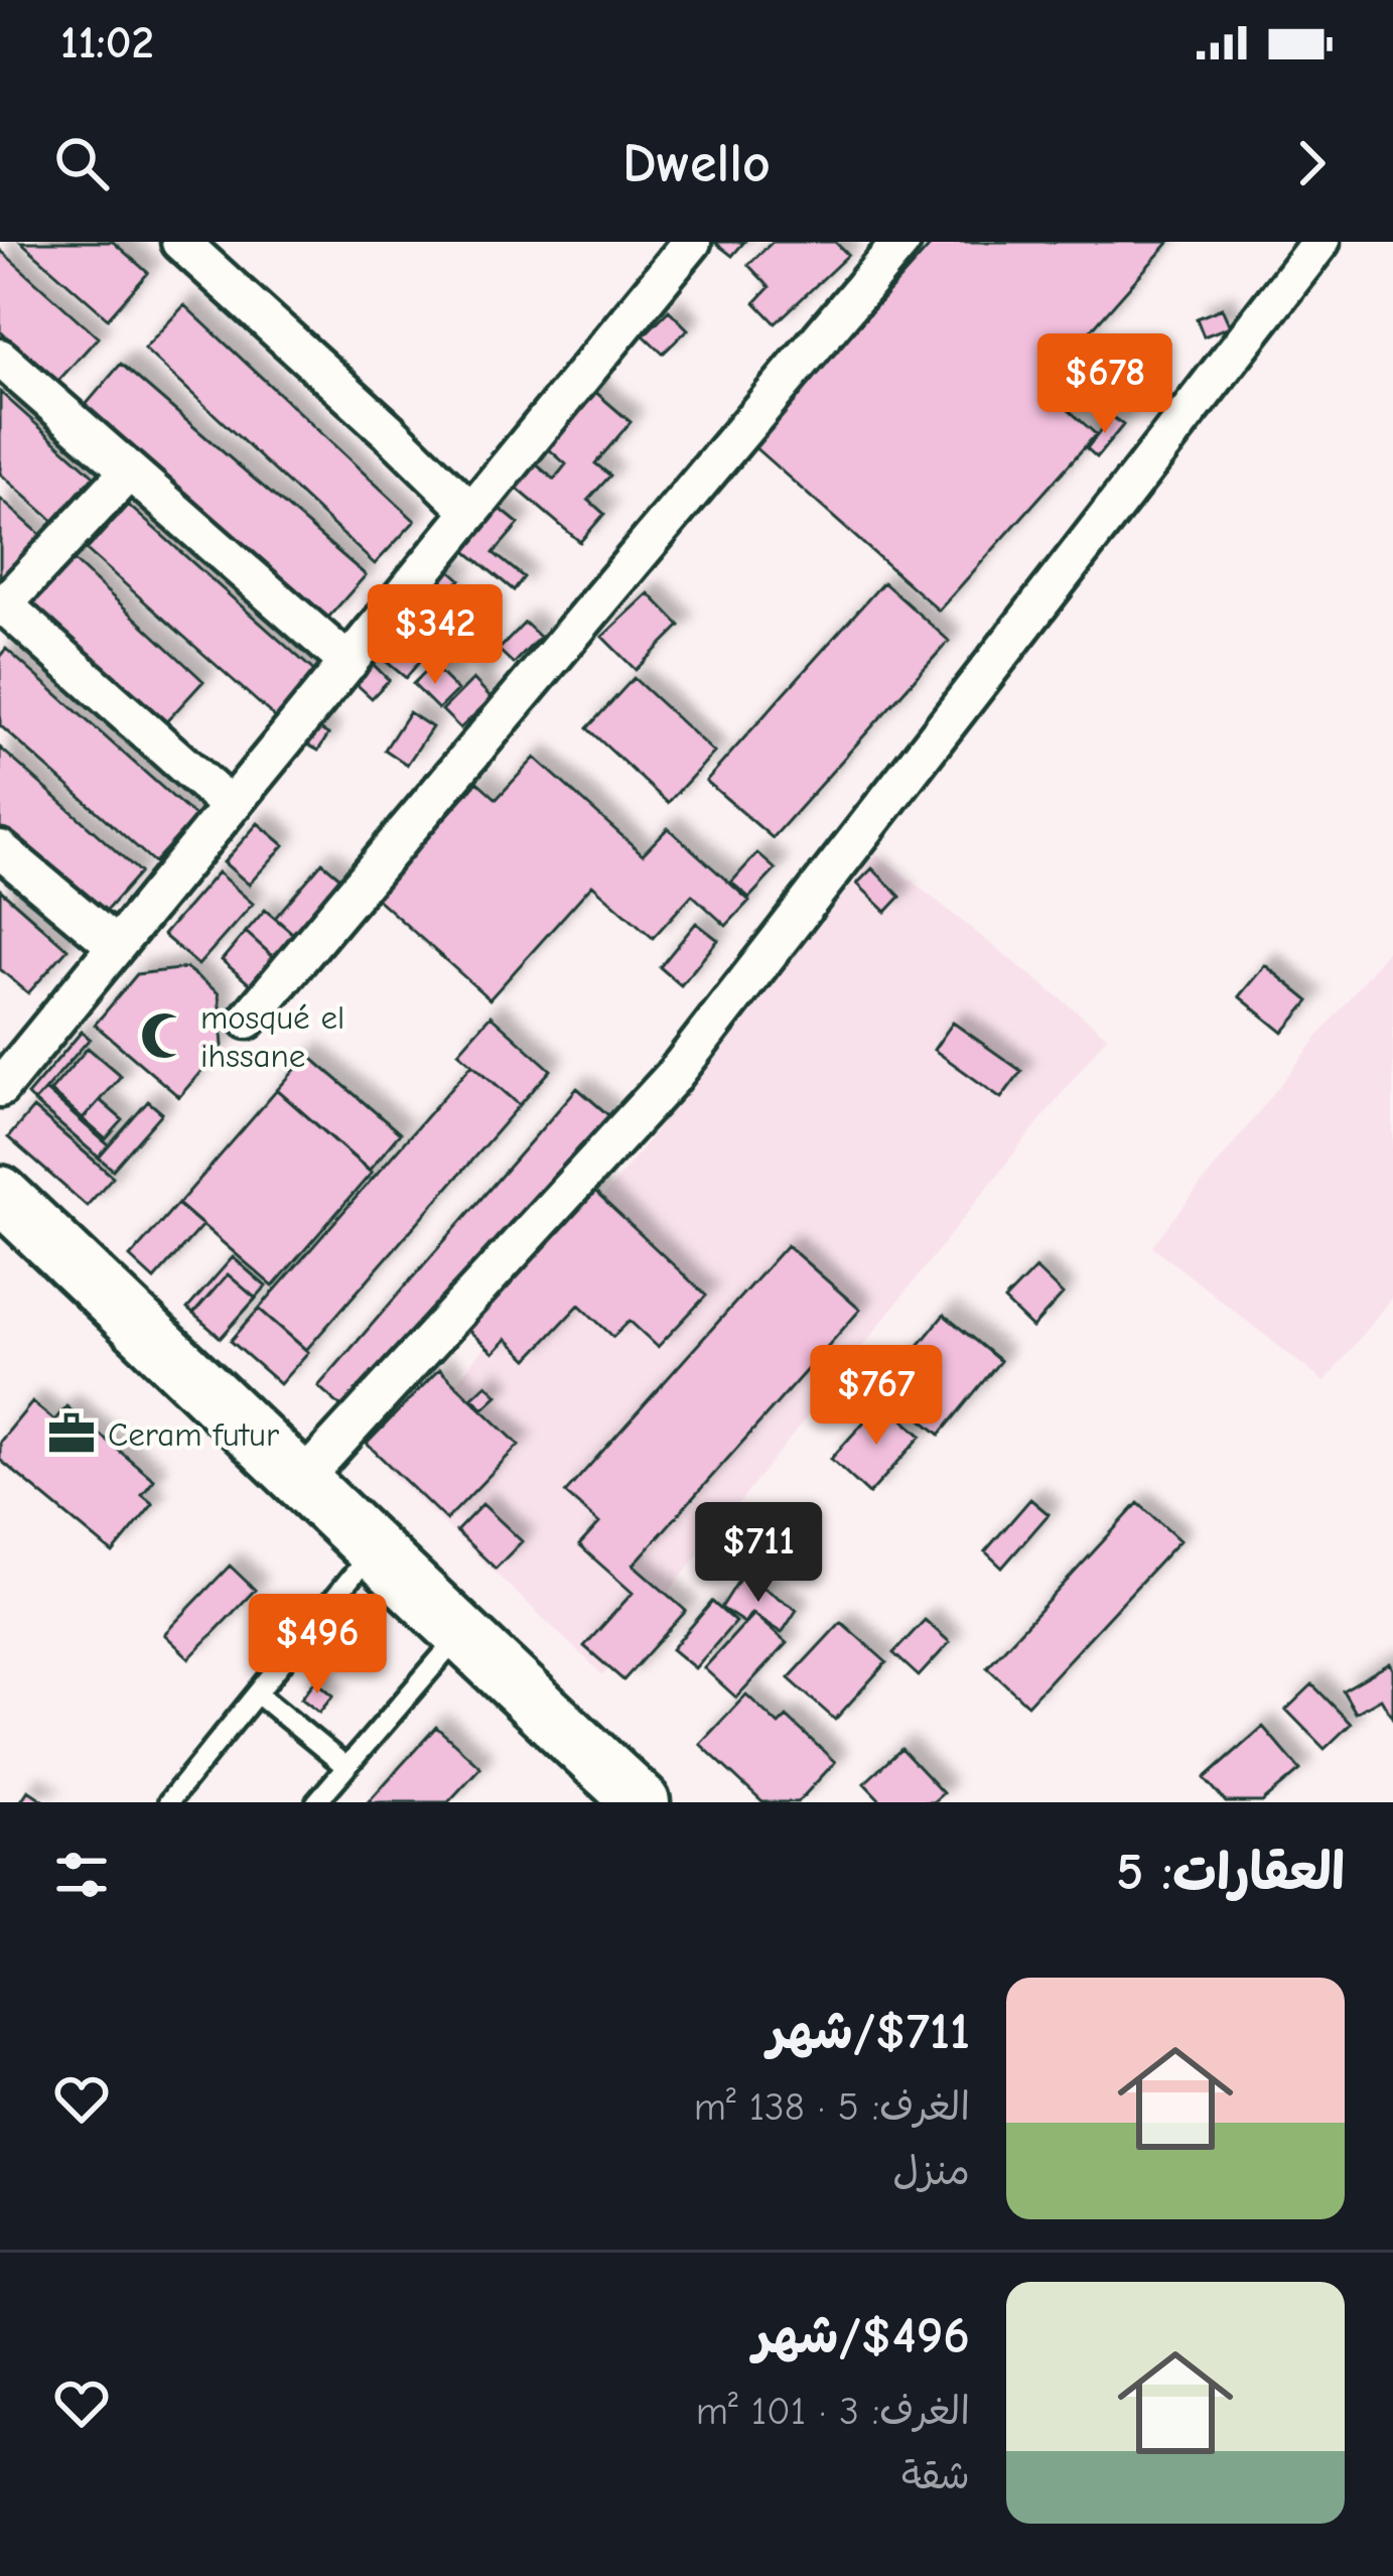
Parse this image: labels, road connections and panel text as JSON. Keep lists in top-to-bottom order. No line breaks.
{"places":{"mosque":["mosqué el ihssane"],"office":["Ceram futur"]},"page":{"status":"11:02","header":"Dwello","price":["$678","$342","$767","$711","$496"],"heading":"العقارات: 5","list":[{"name":"$711/شهر","note":"الغرف: 5 · 138 m² · منزل"},{"name":"$496/شهر","note":"الغرف: 3 · 101 m² · شقة"}]}}
